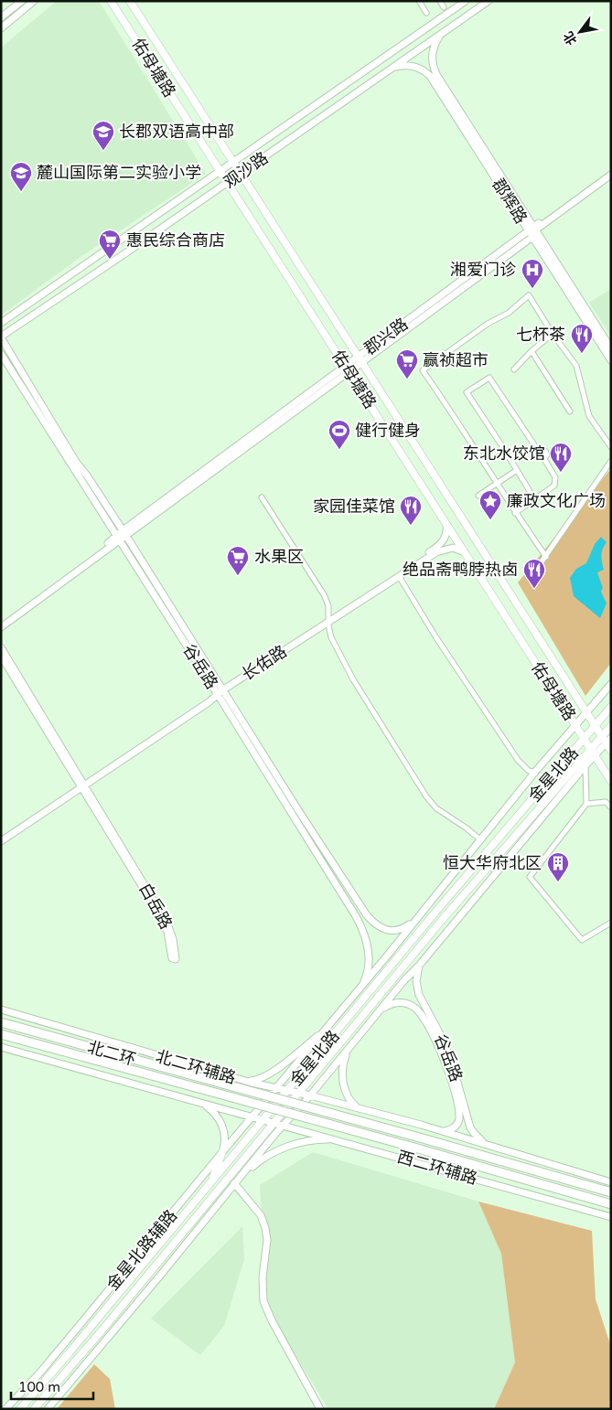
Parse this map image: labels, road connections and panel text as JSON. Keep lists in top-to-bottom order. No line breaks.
{"streets":{"highway":["北二环"],"main road":["佑母塘路","观沙路","郡辉路","郡兴路","长佑路","谷岳路","金星北路","白岳路","北二环辅路","西二环辅路","金星北路辅路"]},"crossings":[["佑母塘路","观沙路"],["佑母塘路","郡兴路"],["佑母塘路","长佑路"],["佑母塘路","金星北路"],["观沙路","郡辉路"],["郡辉路","郡兴路"],["郡兴路","谷岳路"],["长佑路","谷岳路"],["长佑路","白岳路"],["谷岳路","金星北路辅路"],["金星北路","北二环辅路"],["金星北路","西二环辅路"],["北二环辅路","西二环辅路"],["北二环辅路","金星北路辅路"],["西二环辅路","金星北路辅路"]],"places":{"school or university":["长郡双语高中部","麓山国际第二实验小学"],"supermarket":["惠民综合商店","赢祯超市","水果区"],"hospital":["湘爱门诊"],"restaurant":["七杯茶","东北水饺馆","家园佳菜馆","绝品斋鸭脖热卤"],"sports":["健行健身"],"place":["廉政文化广场"],"building":["恒大华府北区"]},"scale_bar":"100 m","north":"bottom left"}
